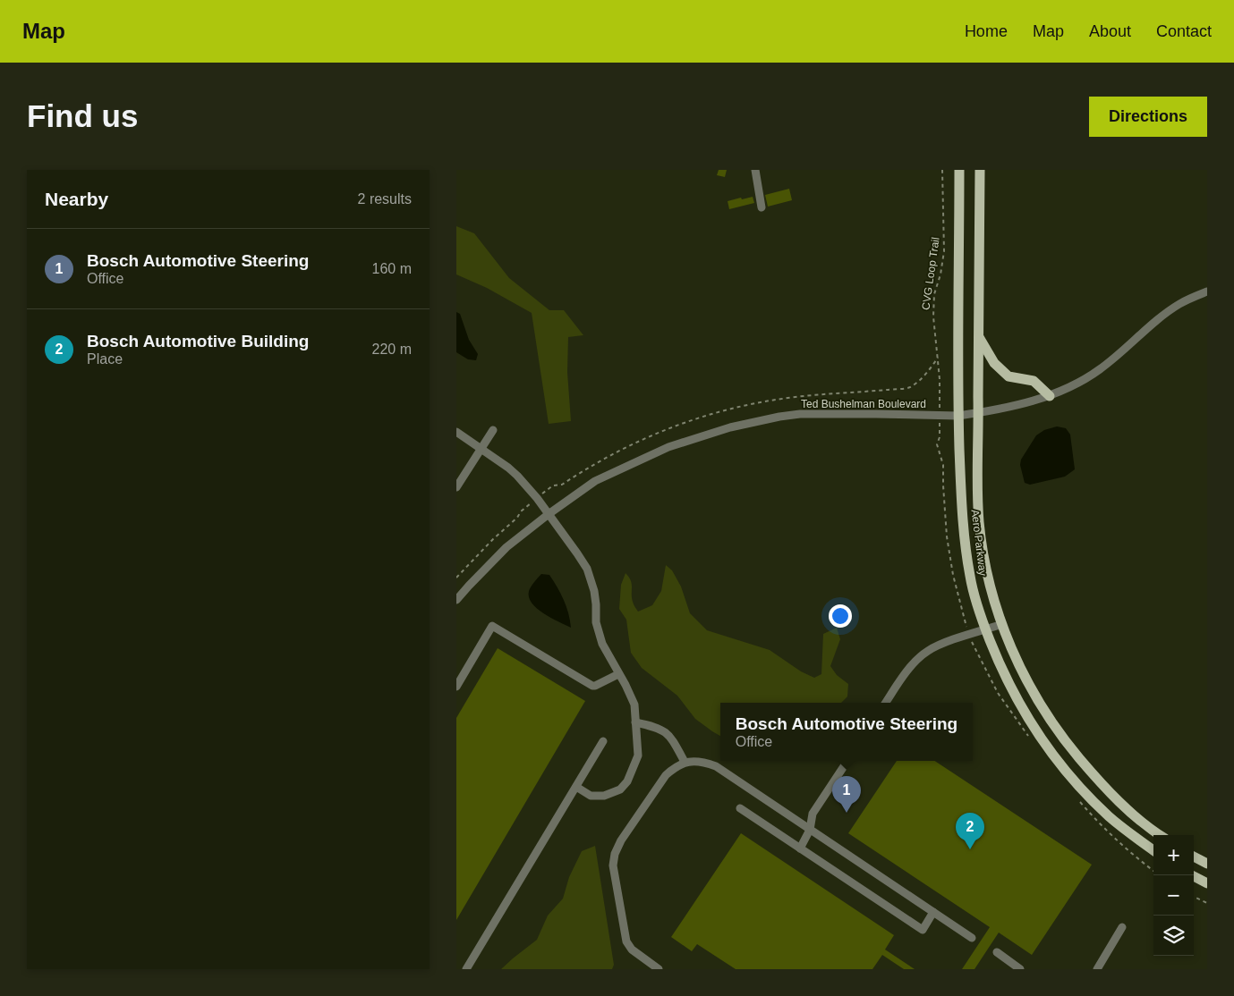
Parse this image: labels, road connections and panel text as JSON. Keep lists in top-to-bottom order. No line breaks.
{"streets":{"main road":["Aero Parkway"],"street":["Ted Bushelman Boulevard"],"path":["CVG Loop Trail"]},"crossings":[["Ted Bushelman Boulevard","Aero Parkway"]],"page":{"header":"Map","nav":["Home","Map","About","Contact"],"buttons":"Directions","title":"Find us","heading":["Nearby","2 results"],"list":[{"mark":"1","name":"Bosch Automotive Steering","note":"Office","value":"160 m"},{"mark":"2","name":"Bosch Automotive Building","note":"Place","value":"220 m"}],"popup":["Bosch Automotive Steering","Office"],"pins":["1","2"],"map_buttons":["+","−"]}}
